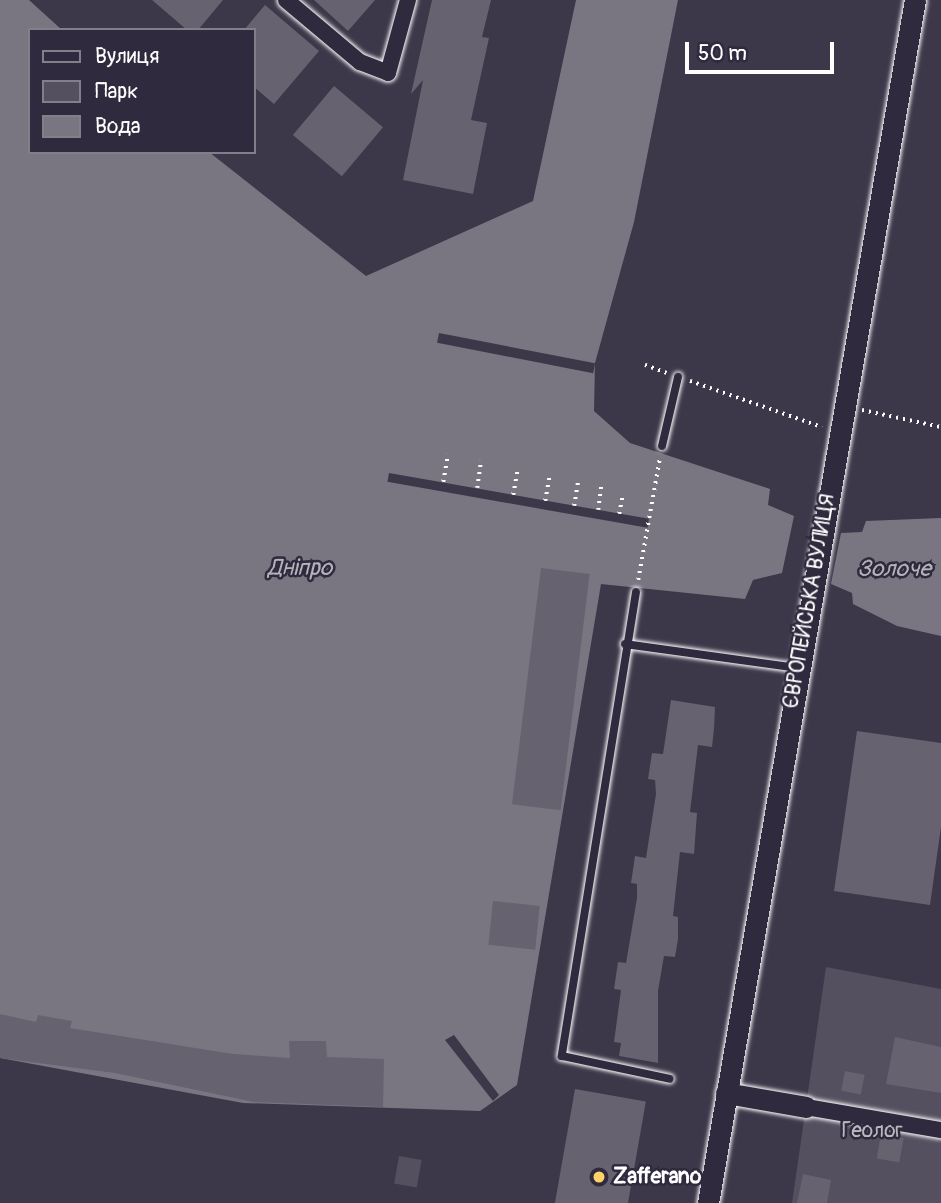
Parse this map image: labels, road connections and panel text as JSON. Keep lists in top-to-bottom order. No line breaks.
{"streets":{"street":["ЄВРОПЕЙСЬКА ВУЛИЦЯ"]},"water":["Дніпро","Золоче"],"parks":["Геолог"],"places":["Zafferano"],"legend":["Вулиця","Парк","Вода"],"scale_bar":"50 m"}
